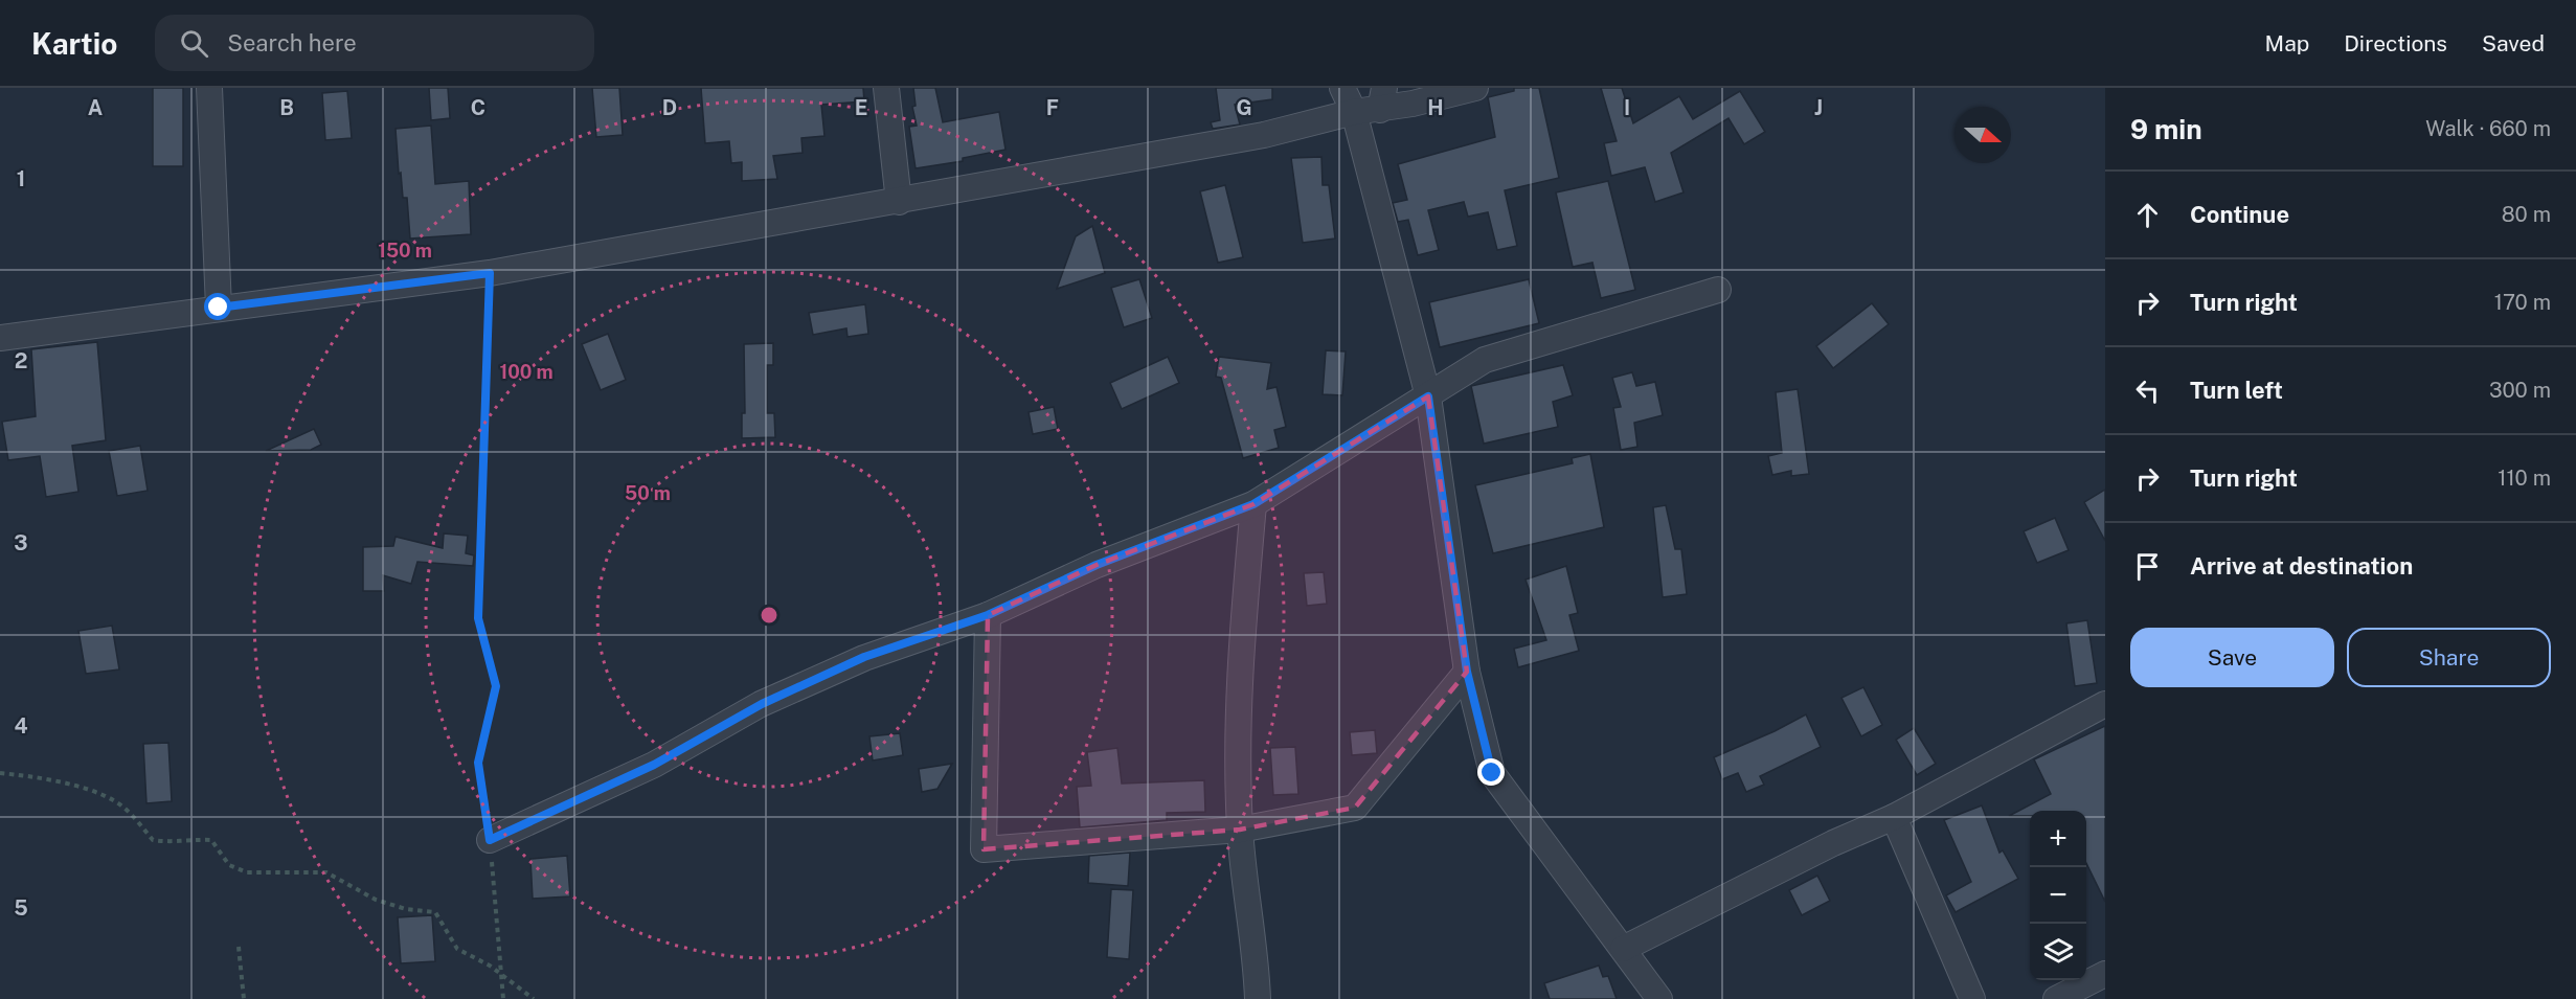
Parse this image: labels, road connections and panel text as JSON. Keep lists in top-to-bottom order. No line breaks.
{"north":"right","page":{"header":"Kartio","search":"Search here","nav":["Map","Directions","Saved"],"heading":["9 min","Walk · 660 m"],"list":[["Continue","80 m"],["Turn right","170 m"],["Turn left","300 m"],["Turn right","110 m"],"Arrive at destination"],"buttons":["Save","Share"],"map_buttons":["+","−"]},"grid":{"columns":["A","B","C","D","E","F","G","H","I","J"],"rows":["1","2","3","4","5"]},"rings":["150 m","100 m","50 m"]}
